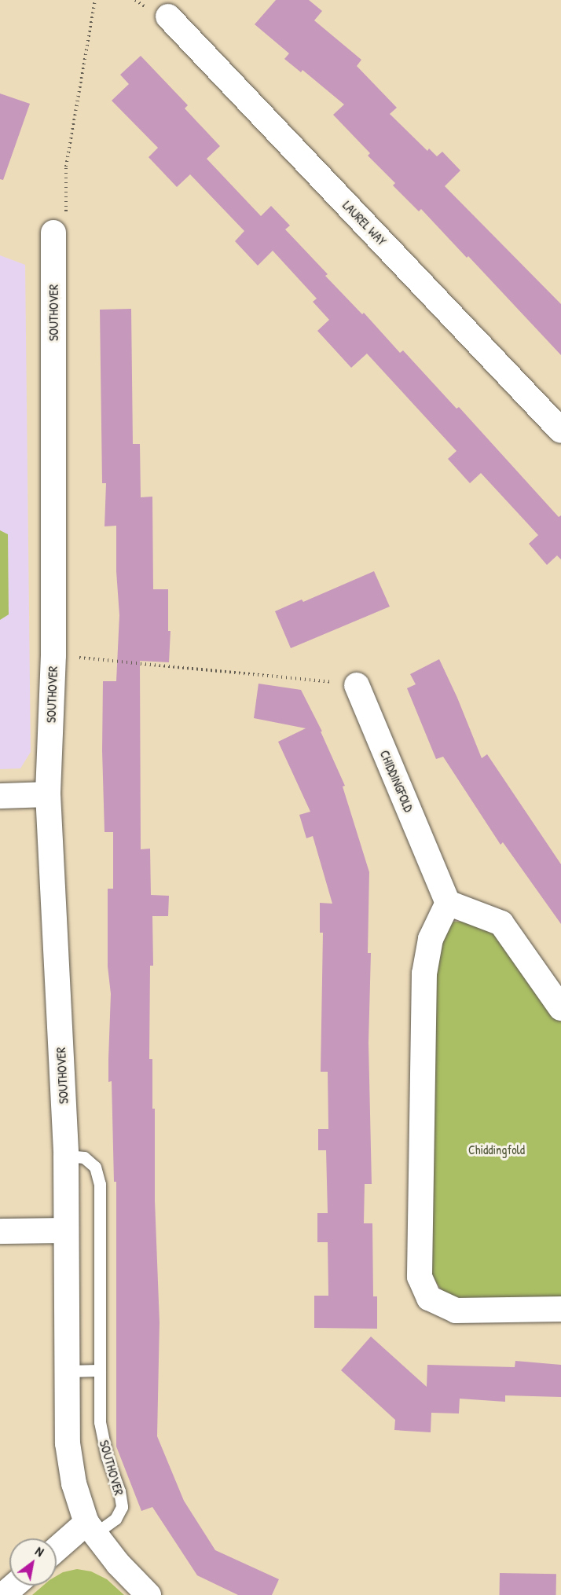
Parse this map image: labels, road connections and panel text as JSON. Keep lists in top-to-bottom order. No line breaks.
{"streets":{"street":["LAUREL WAY","SOUTHOVER","CHIDDINGFOLD"]},"parks":["Chiddingfold"],"north":"top right"}
